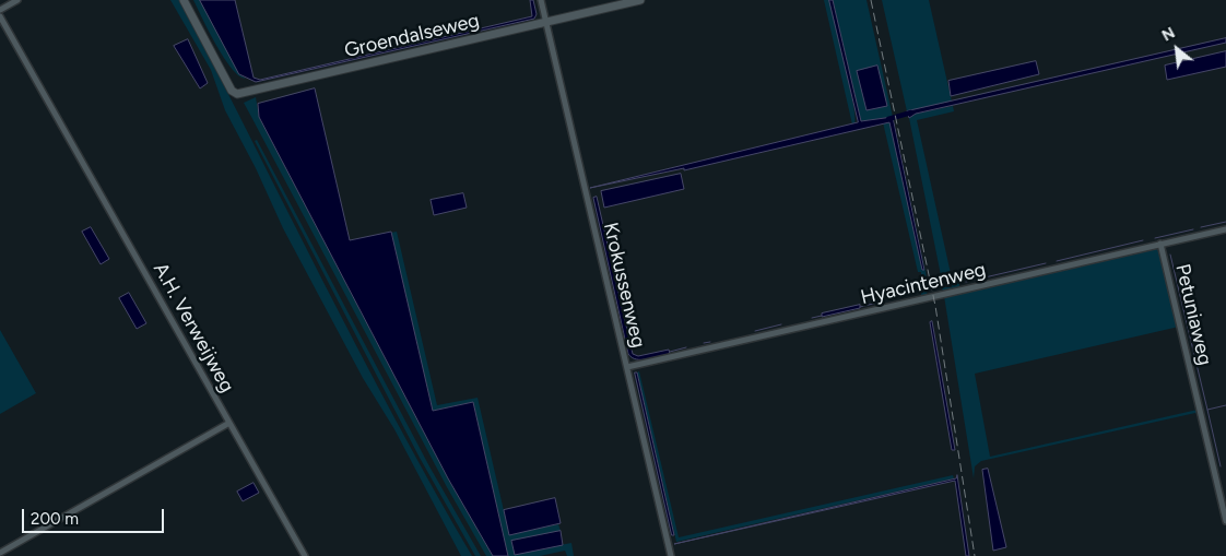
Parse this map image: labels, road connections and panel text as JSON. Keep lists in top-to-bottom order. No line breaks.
{"streets":{"street":["Groendalseweg","Hyacintenweg","Krokussenweg","Petuniaweg","A.H. Verweijweg"]},"crossings":[["Groendalseweg","Krokussenweg"],["Hyacintenweg","Krokussenweg"],["Hyacintenweg","Petuniaweg"]],"scale_bar":"200 m","north":"top left"}
